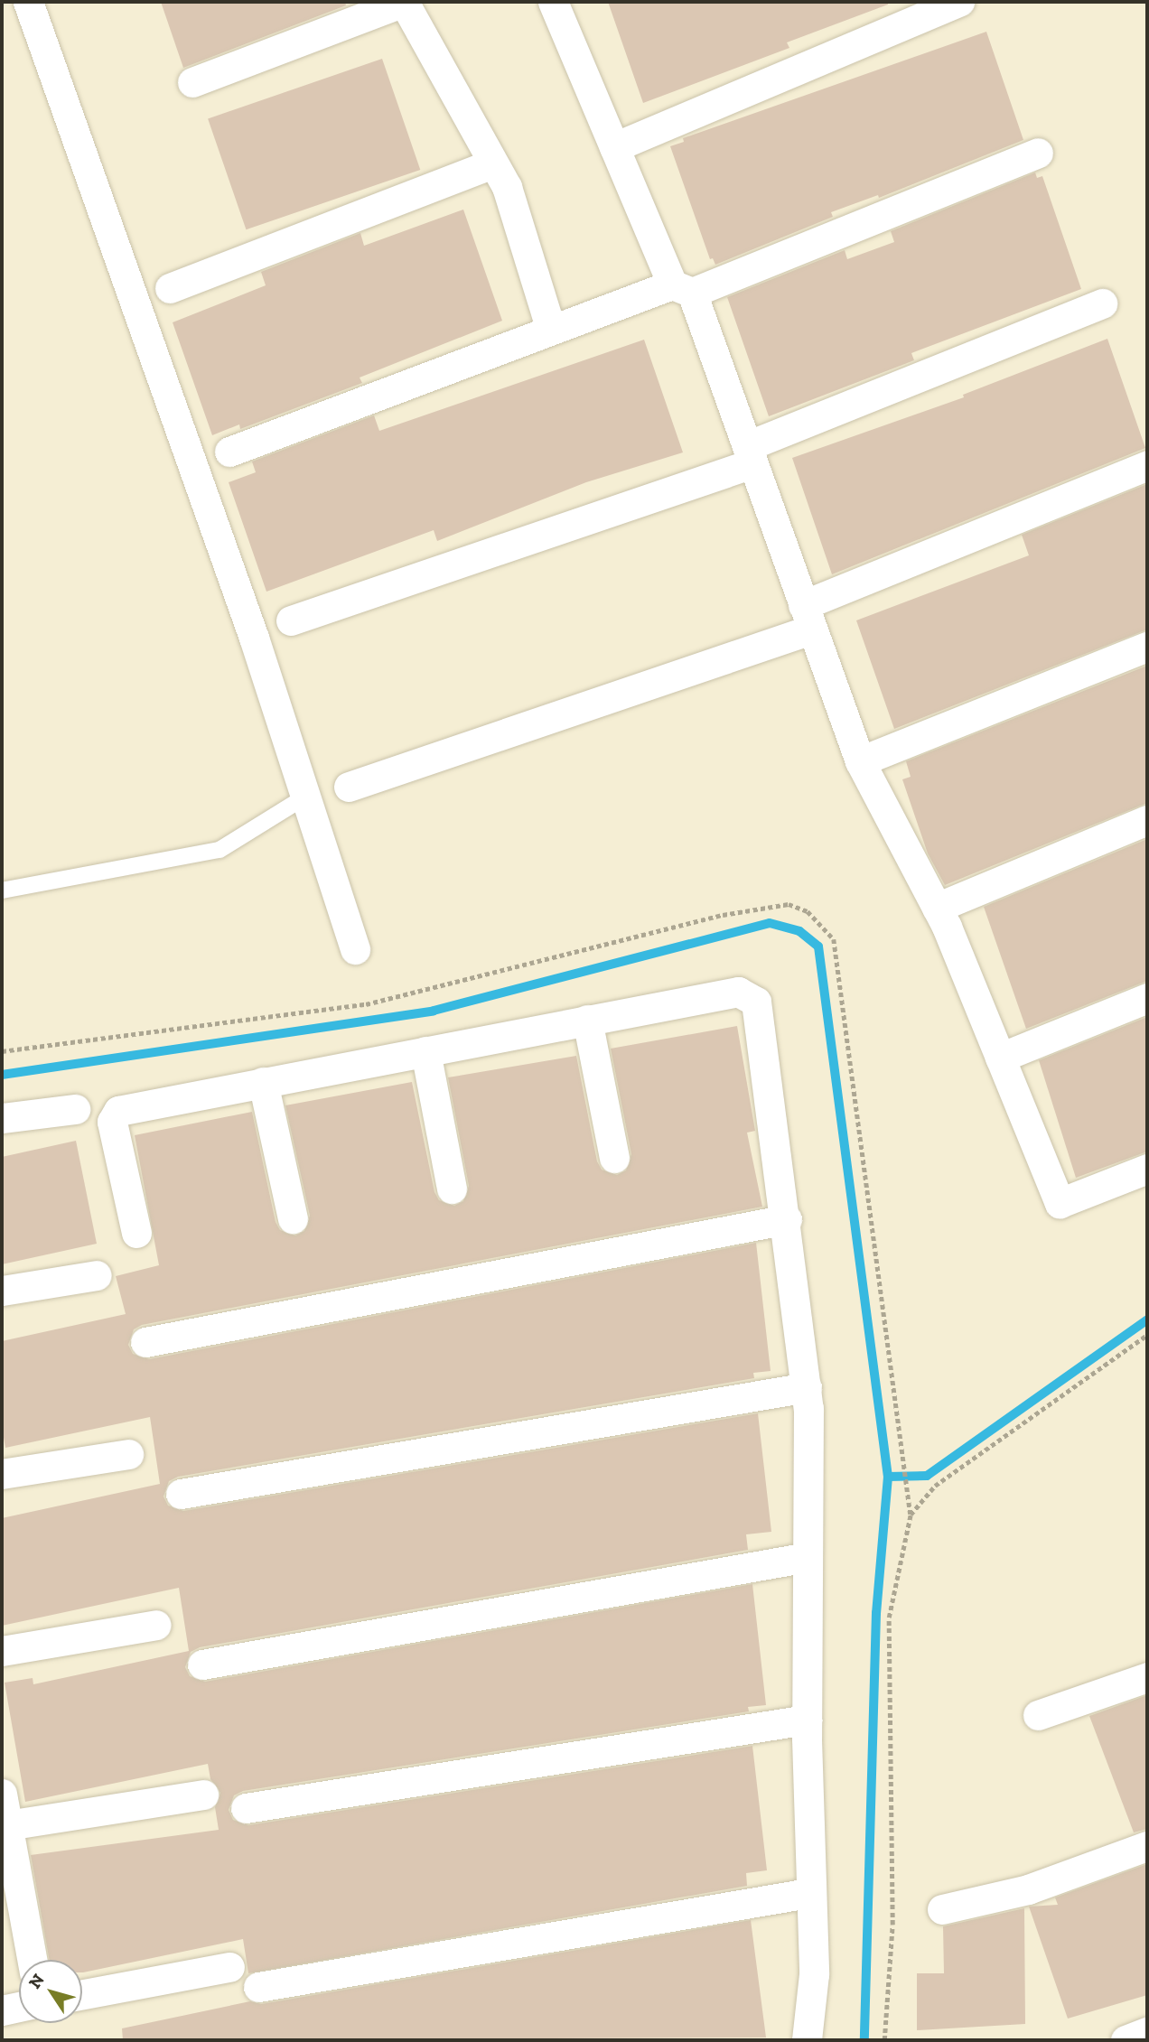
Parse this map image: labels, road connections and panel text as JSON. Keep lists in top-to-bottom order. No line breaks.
{"north":"top left"}
